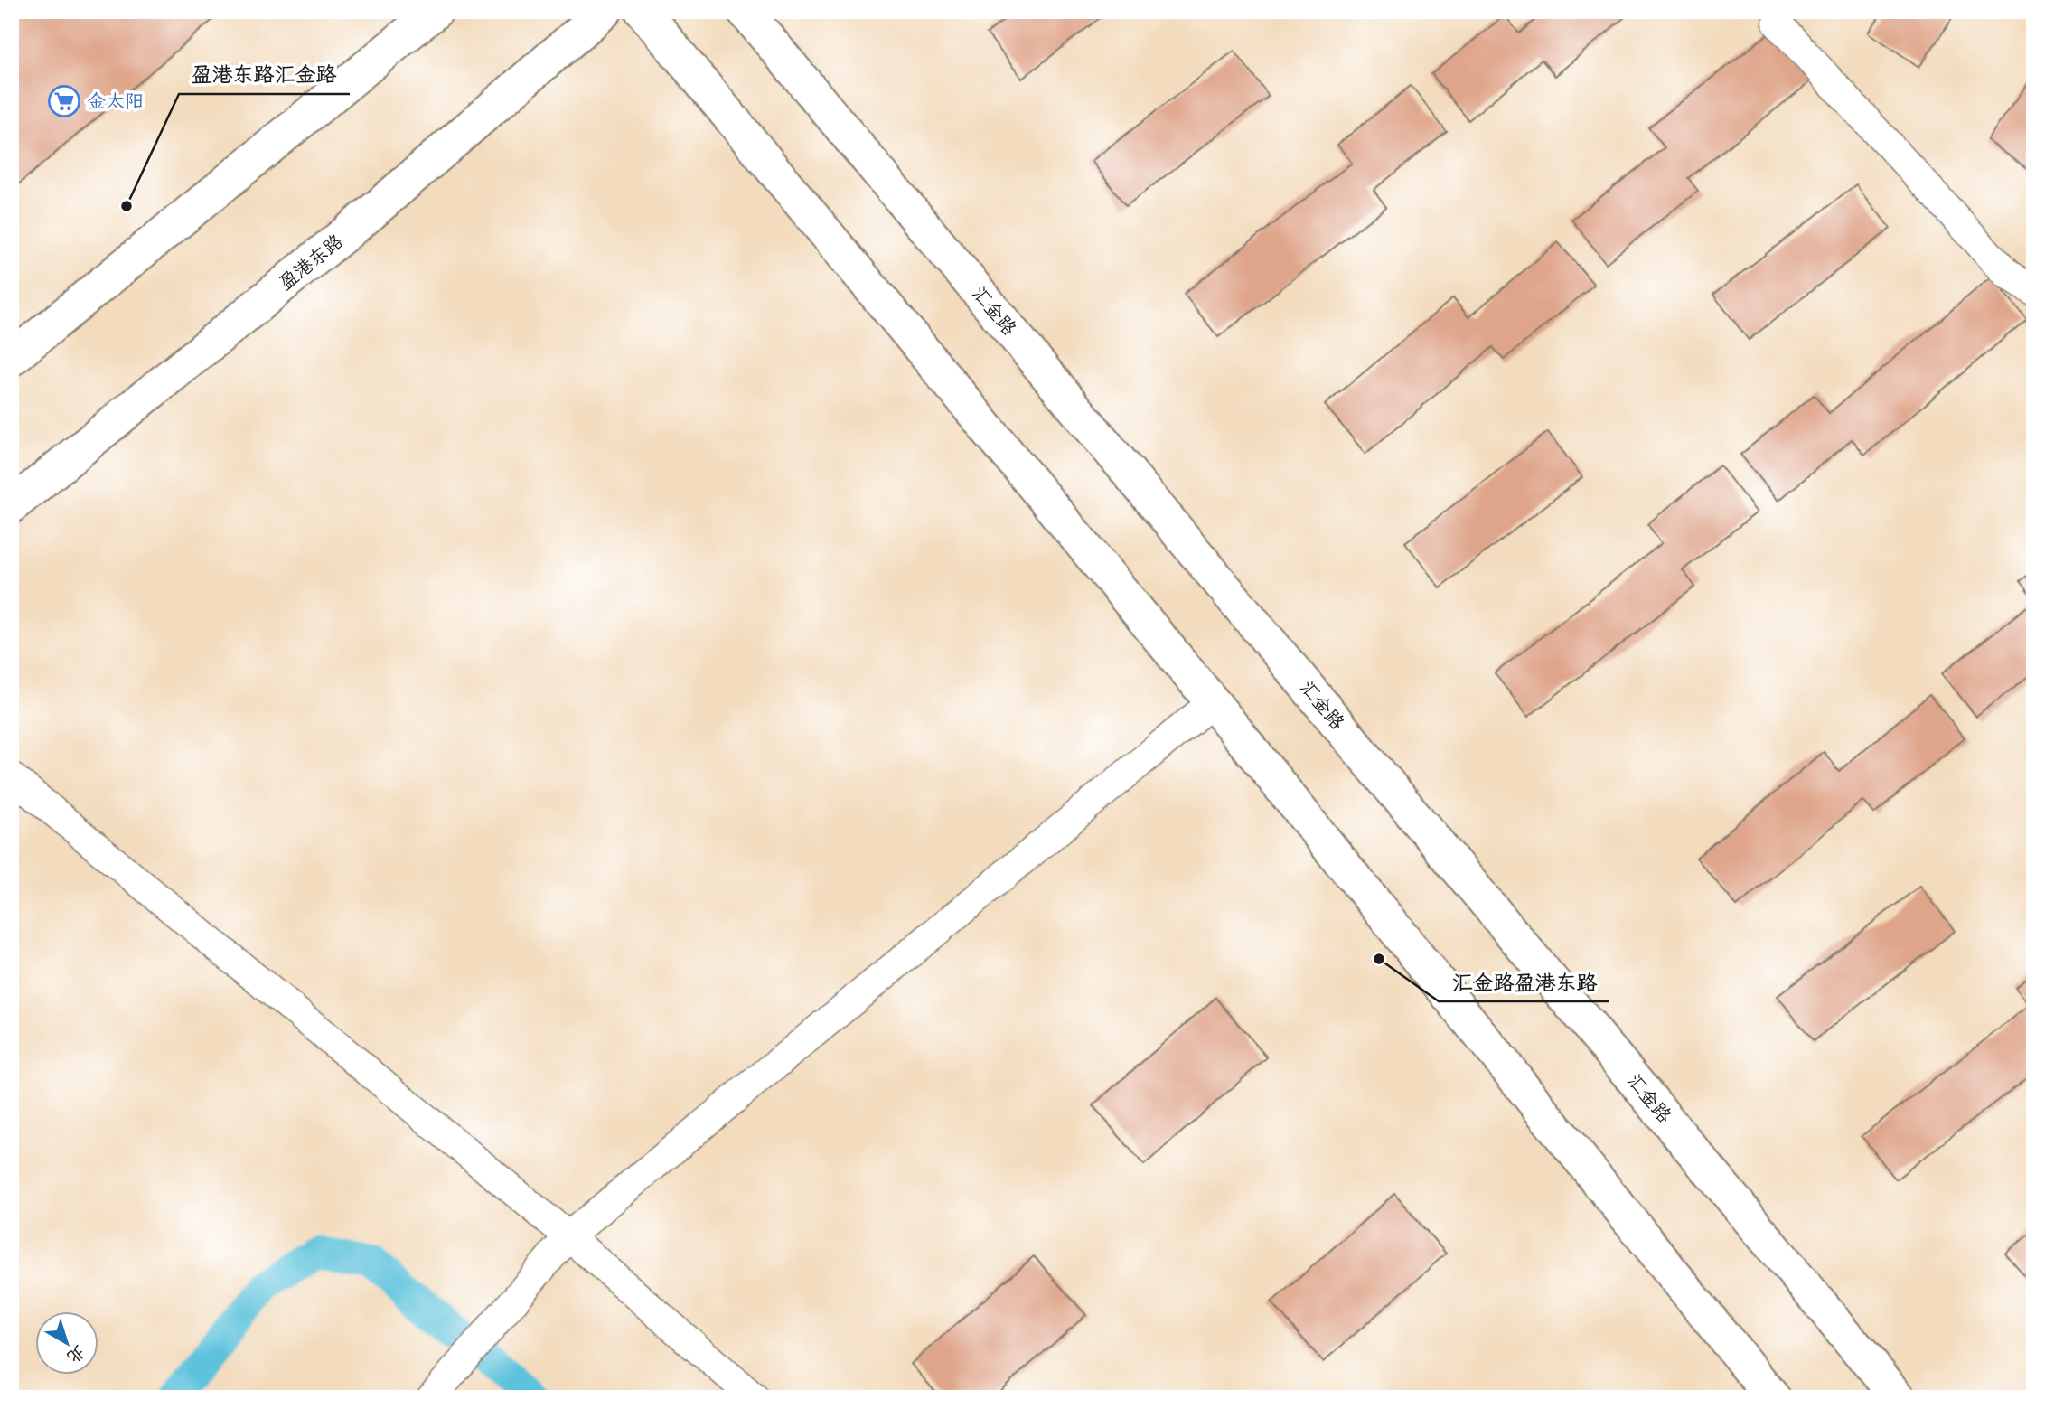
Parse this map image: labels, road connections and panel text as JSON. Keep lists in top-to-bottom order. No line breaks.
{"streets":{"main road":["盈港东路","汇金路"]},"places":{"supermarket":["金太阳"],"other":["盈港东路汇金路","汇金路盈港东路"]},"north":"bottom right"}
